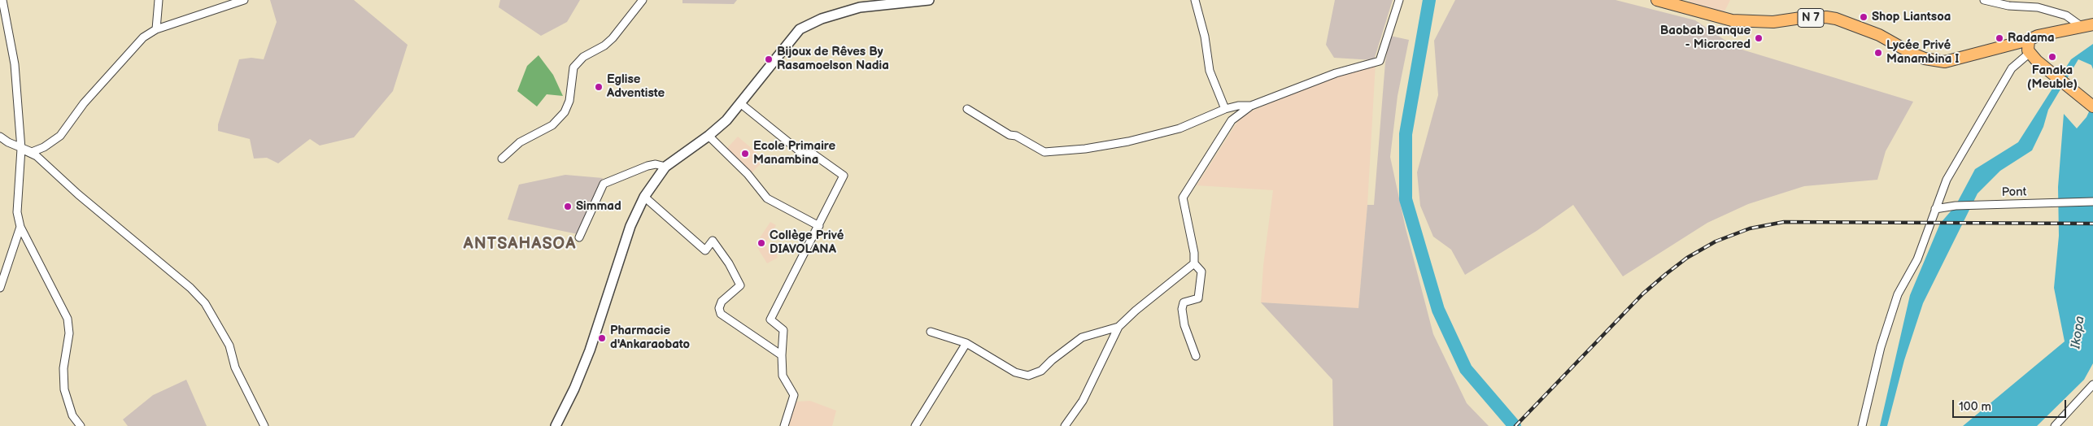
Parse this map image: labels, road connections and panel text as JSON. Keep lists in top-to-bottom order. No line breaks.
{"streets":{"main road":["N 7"],"street":["Pont"]},"districts":["ANTSAHASOA"],"water":["Ikopa"],"places":["Shop Liantsoa","Baobab Banque - Microcred","Radama","Lycée Privé Manambina I","Fanaka (Meuble)","Bijoux de Rêves By Rasamoelson Nadia","Eglise Adventiste","Ecole Primaire Manambina","Simmad","Collège Privé DIAVOLANA","Pharmacie d'Ankaraobato"],"scale_bar":"100 m"}
